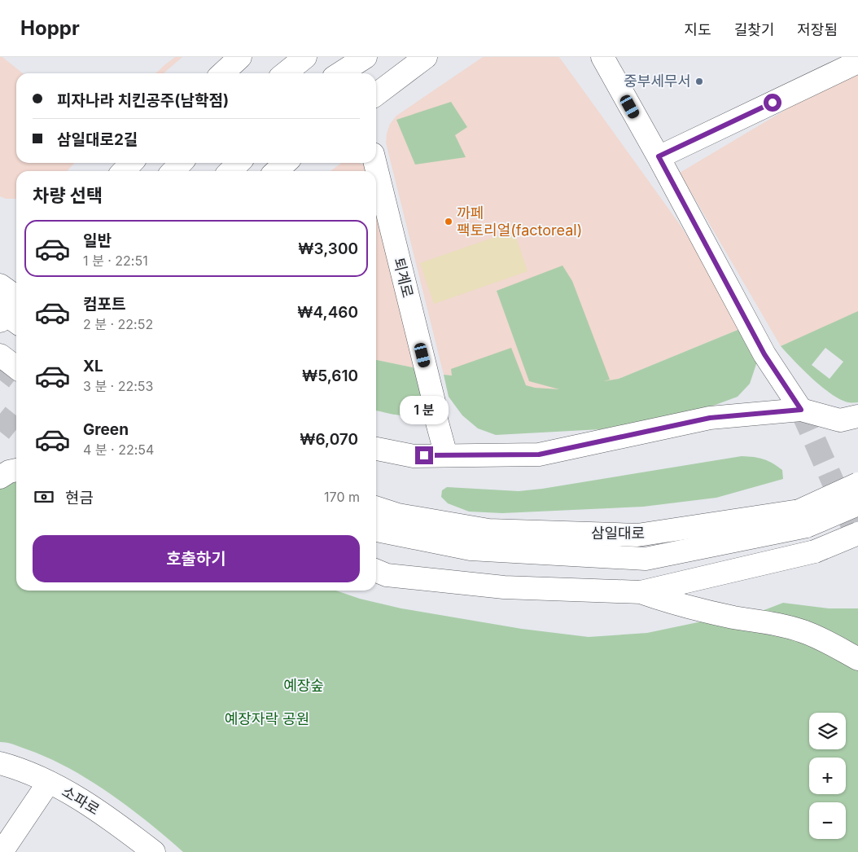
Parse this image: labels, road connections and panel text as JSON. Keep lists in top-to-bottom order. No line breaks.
{"streets":{"main road":["퇴계로","삼일대로","소파로"]},"parks":["예장숲","예장자락 공원"],"places":["중부세무서","까페 팩토리얼(factoreal)"],"page":{"header":"Hoppr","nav":["지도","길찾기","저장됨"],"banner":["피자나라 치킨공주(남학점)","삼일대로2길"],"heading":"차량 선택","list":[{"name":"일반","note":"1 분 · 22:51","value":"₩3,300"},{"name":"컴포트","note":"2 분 · 22:52","value":"₩4,460"},{"name":"XL","note":"3 분 · 22:53","value":"₩5,610"},{"name":"Green","note":"4 분 · 22:54","value":"₩6,070"}],"bubble":"1 분","pay":["현금","170 m"],"buttons":"호출하기","map_buttons":["+","−"]}}
